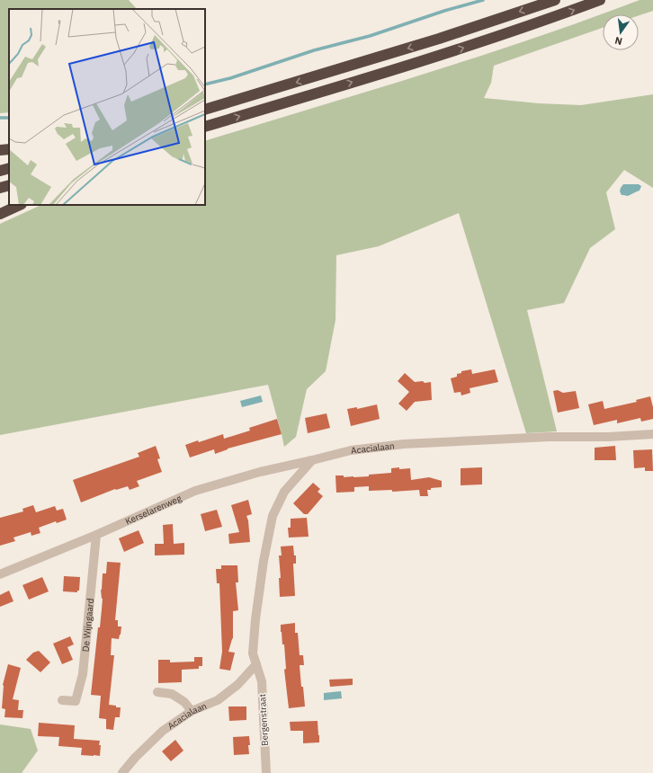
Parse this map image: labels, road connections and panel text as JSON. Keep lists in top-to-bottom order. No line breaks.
{"streets":{"street":["Acacialaan","Kerselarenweg","De Wijngaard","Bergenstraat"]},"crossings":[["Acacialaan","Kerselarenweg"],["Acacialaan","Bergenstraat"],["Kerselarenweg","De Wijngaard"]],"north":"bottom"}
